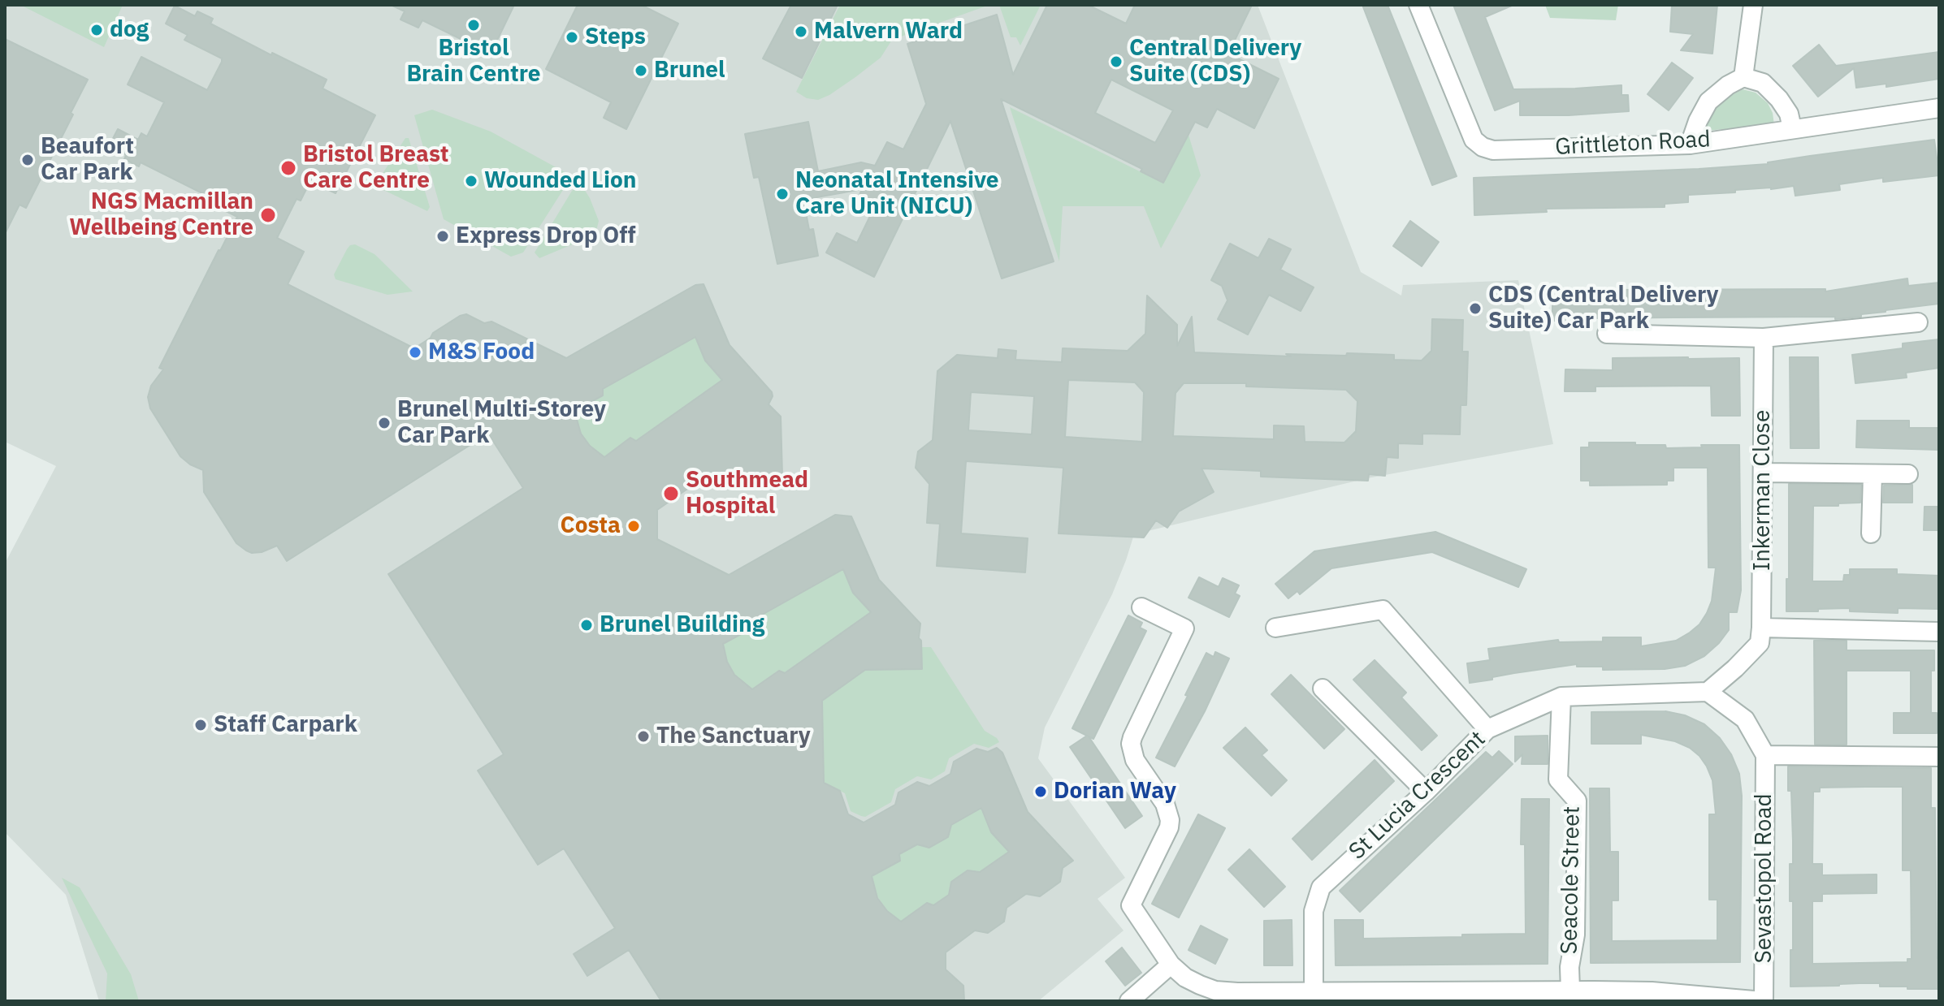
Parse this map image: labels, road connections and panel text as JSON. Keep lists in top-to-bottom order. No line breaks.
{"streets":{"street":["Grittleton Road","Inkerman Close","St Lucia Crescent","Sevastopol Road","Seacole Street"]},"crossings":[["St Lucia Crescent","Sevastopol Road"],["St Lucia Crescent","Seacole Street"]],"places":["Bristol Brain Centre","dog","Malvern Ward","Steps","Central Delivery Suite (CDS)","Brunel","Beaufort Car Park","Bristol Breast Care Centre","Wounded Lion","Neonatal Intensive Care Unit (NICU)","NGS Macmillan Wellbeing Centre","Express Drop Off","CDS (Central Delivery Suite) Car Park","M&S Food","Brunel Multi-Storey Car Park","Southmead Hospital","Costa","Brunel Building","Staff Carpark","The Sanctuary","Dorian Way"]}
